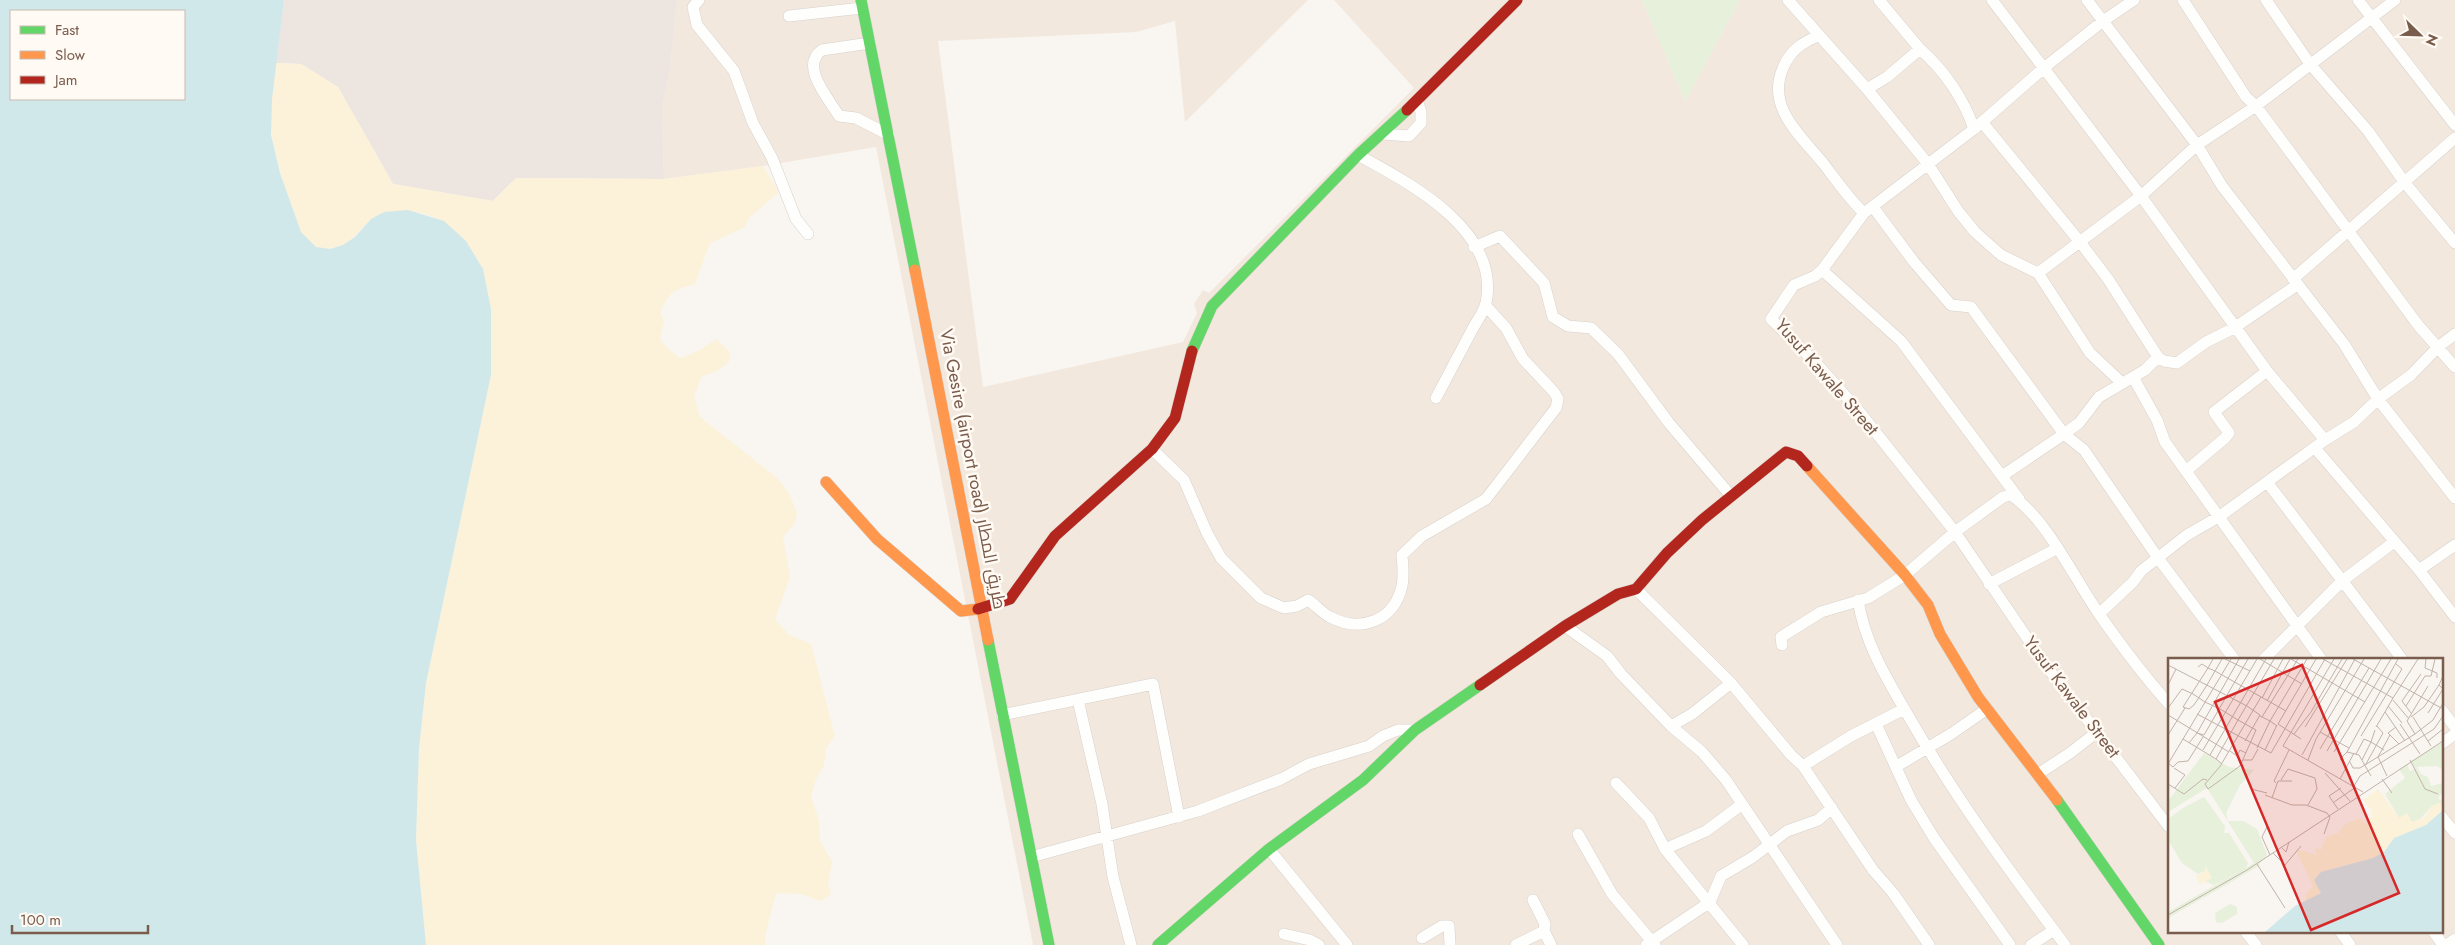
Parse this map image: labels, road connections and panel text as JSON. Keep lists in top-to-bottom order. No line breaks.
{"streets":{"street":["Yusuf Kawale Street","Via Gesire (airport road) طريق المطار"]},"legend":["Fast","Slow","Jam"],"scale_bar":"100 m","north":"bottom right"}
